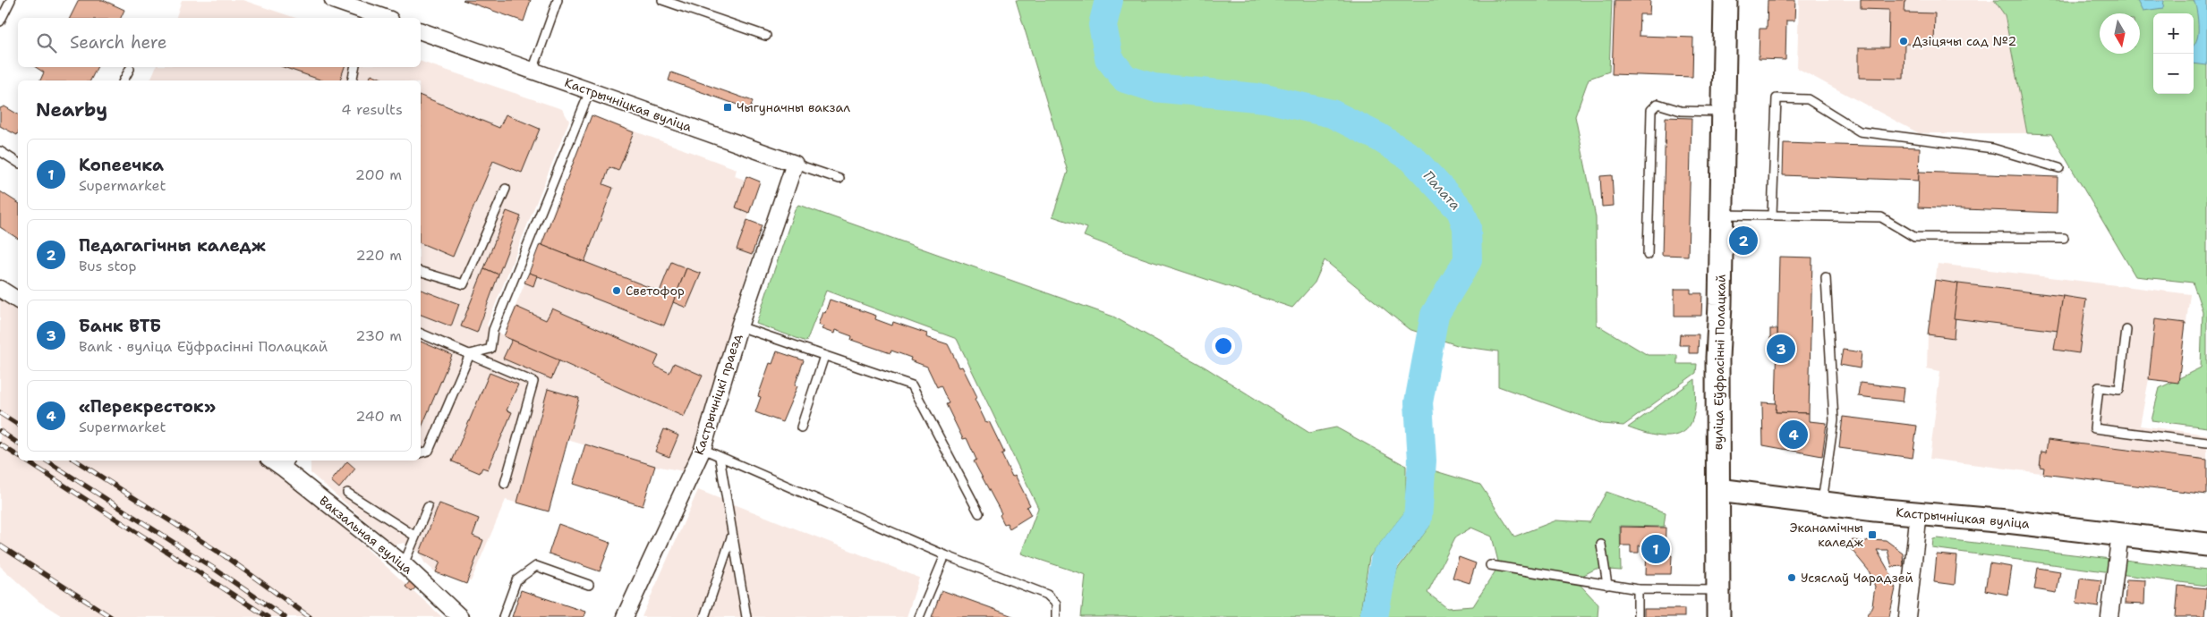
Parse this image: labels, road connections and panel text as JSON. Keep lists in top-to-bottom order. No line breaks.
{"streets":{"main road":["Кастрычніцкая вуліца","вуліца Еўфрасінні Полацкай"],"street":["Кастрычніцкі праезд","Вакзальная вуліца"]},"crossings":[["Кастрычніцкая вуліца","вуліца Еўфрасінні Полацкай"],["Кастрычніцкая вуліца","Кастрычніцкі праезд"]],"water":["Палата"],"places":{"other":["Дзіцячы сад №2","Светофор","Усяслаў Чарадзей"],"transit":["Чыгуначны вакзал","Эканамічны каледж"]},"north":"bottom","page":{"map_buttons":["+","−"],"search":"Search here","heading":["Nearby","4 results"],"list":[{"mark":"1","name":"Копеечка","note":"Supermarket","value":"200 m"},{"mark":"2","name":"Педагагічны каледж","note":"Bus stop","value":"220 m"},{"mark":"3","name":"Банк ВТБ","note":"Bank · вуліца Еўфрасінні Полацкай","value":"230 m"},{"mark":"4","name":"«Перекресток»","note":"Supermarket","value":"240 m"}],"pins":["2","3","4","1"]}}
